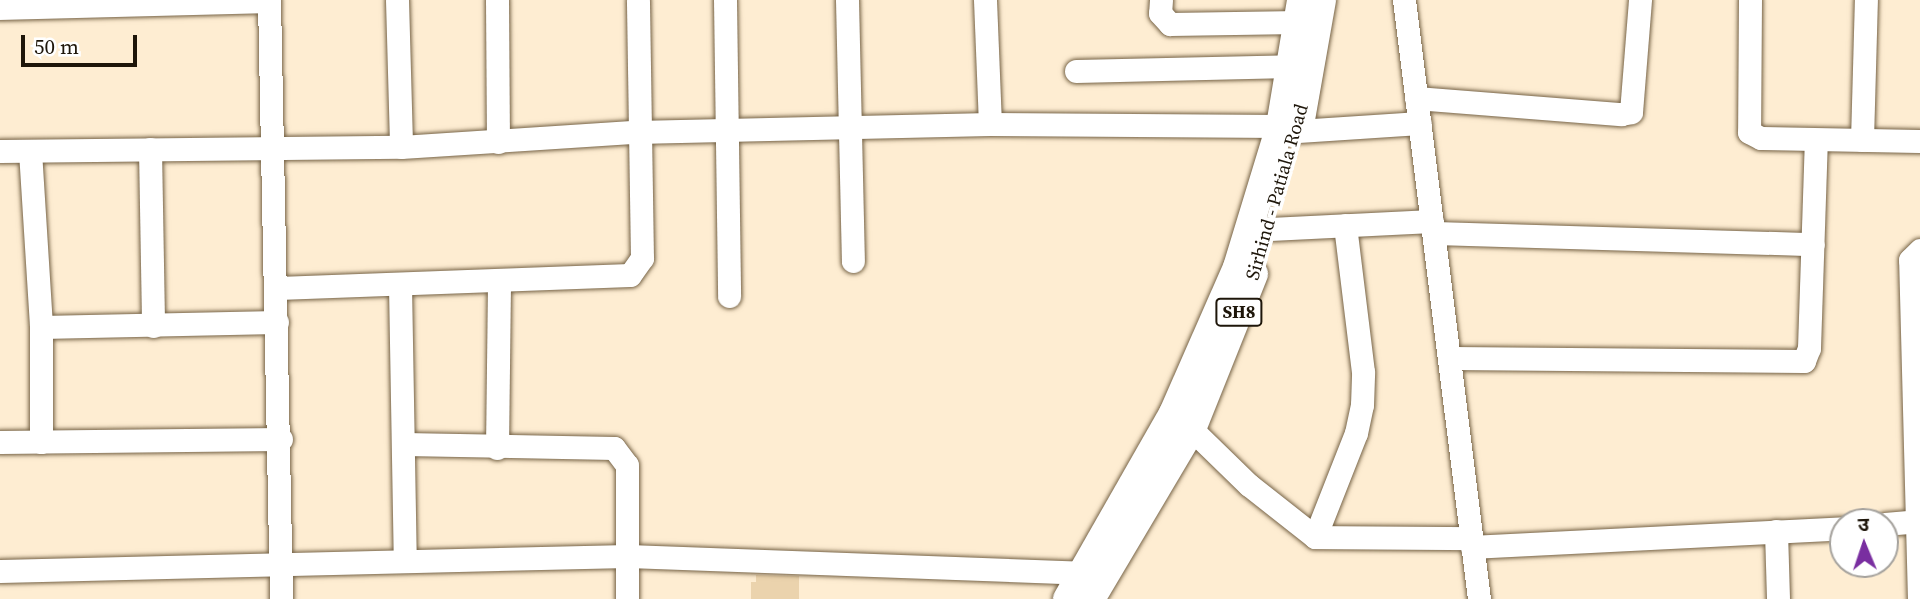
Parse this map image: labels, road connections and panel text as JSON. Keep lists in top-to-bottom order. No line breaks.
{"streets":{"main road":["Sirhind - Patiala Road","SH8"]},"scale_bar":"50 m","north":"top"}
